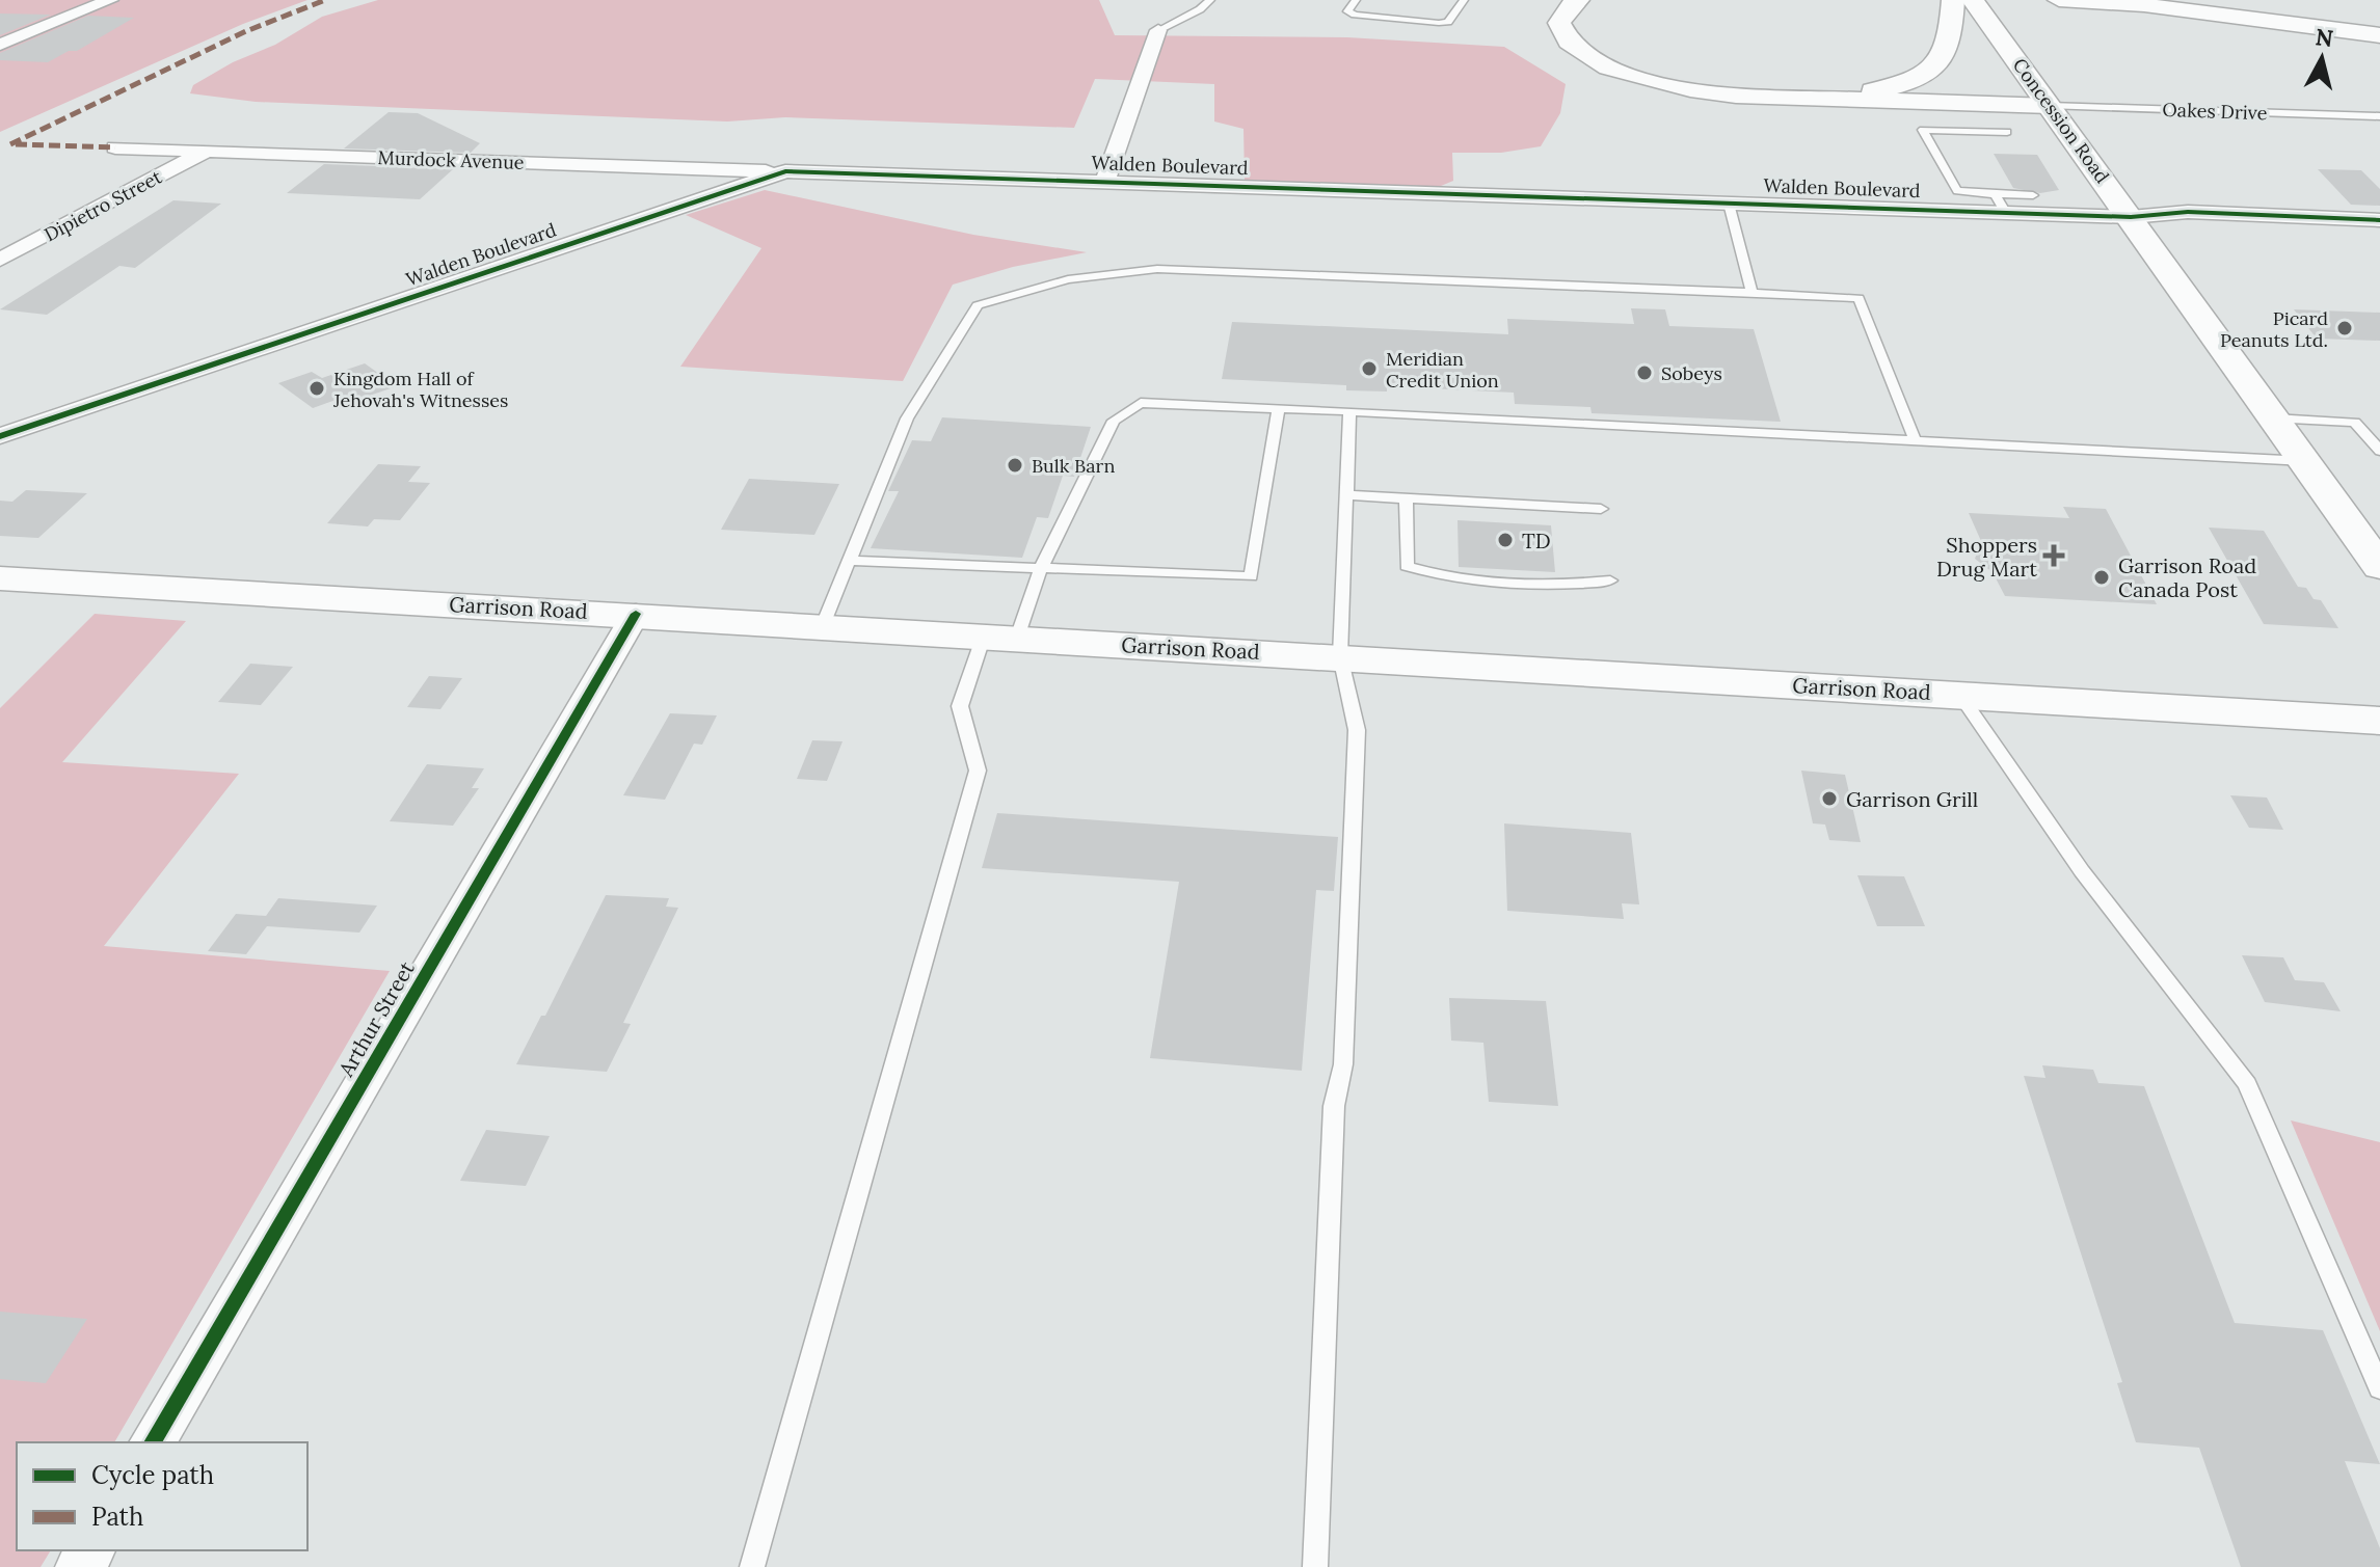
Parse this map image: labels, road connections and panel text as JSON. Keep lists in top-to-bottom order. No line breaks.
{"streets":{"main road":["Concession Road","Garrison Road"],"street":["Murdock Avenue","Walden Boulevard","Dipietro Street","Arthur Street"],"lane":["Oakes Drive"]},"crossings":[["Oakes Drive","Concession Road"],["Concession Road","Walden Boulevard"],["Murdock Avenue","Walden Boulevard"],["Murdock Avenue","Dipietro Street"],["Garrison Road","Arthur Street"]],"places":{"other":["Picard Peanuts Ltd.","Meridian Credit Union","Sobeys","Kingdom Hall of Jehovah's Witnesses","Bulk Barn","TD","Garrison Road Canada Post","Garrison Grill"],"health":["Shoppers Drug Mart"]},"legend":["Cycle path","Path"],"north":"top"}
